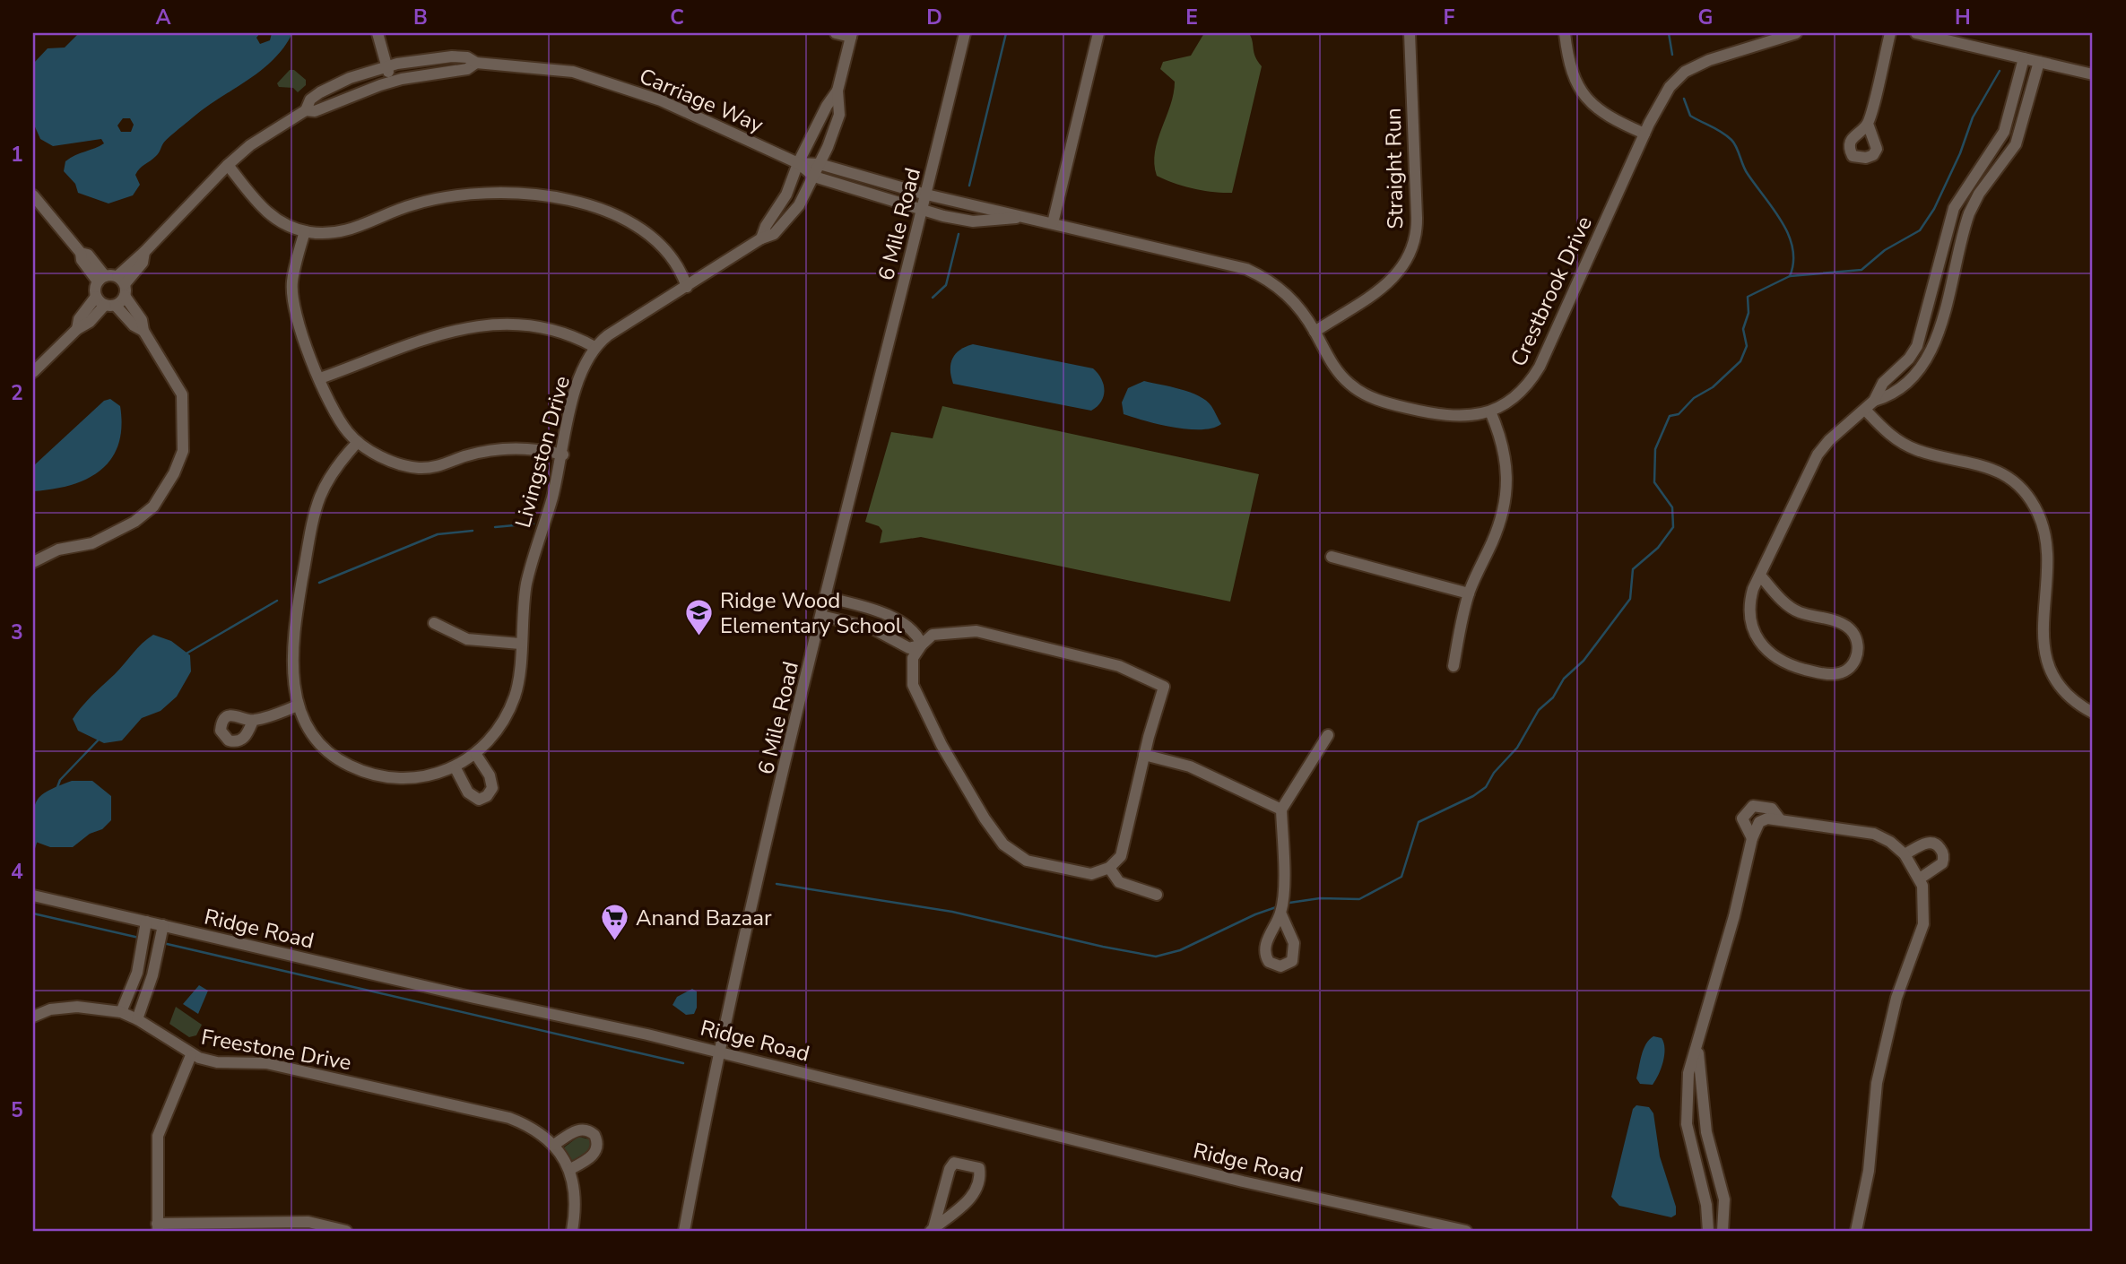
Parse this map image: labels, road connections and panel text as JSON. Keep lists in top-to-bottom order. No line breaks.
{"streets":{"street":["Carriage Way","Straight Run","6 Mile Road","Crestbrook Drive","Livingston Drive","Ridge Road","Freestone Drive"]},"crossings":[["Carriage Way","6 Mile Road"],["Carriage Way","Crestbrook Drive"],["Carriage Way","Livingston Drive"],["Straight Run","Crestbrook Drive"],["6 Mile Road","Crestbrook Drive"],["6 Mile Road","Ridge Road"]],"places":{"school or university":["Ridge Wood Elementary School"],"supermarket":["Anand Bazaar"]},"grid":{"columns":["A","B","C","D","E","F","G","H"],"rows":["1","2","3","4","5"]}}
